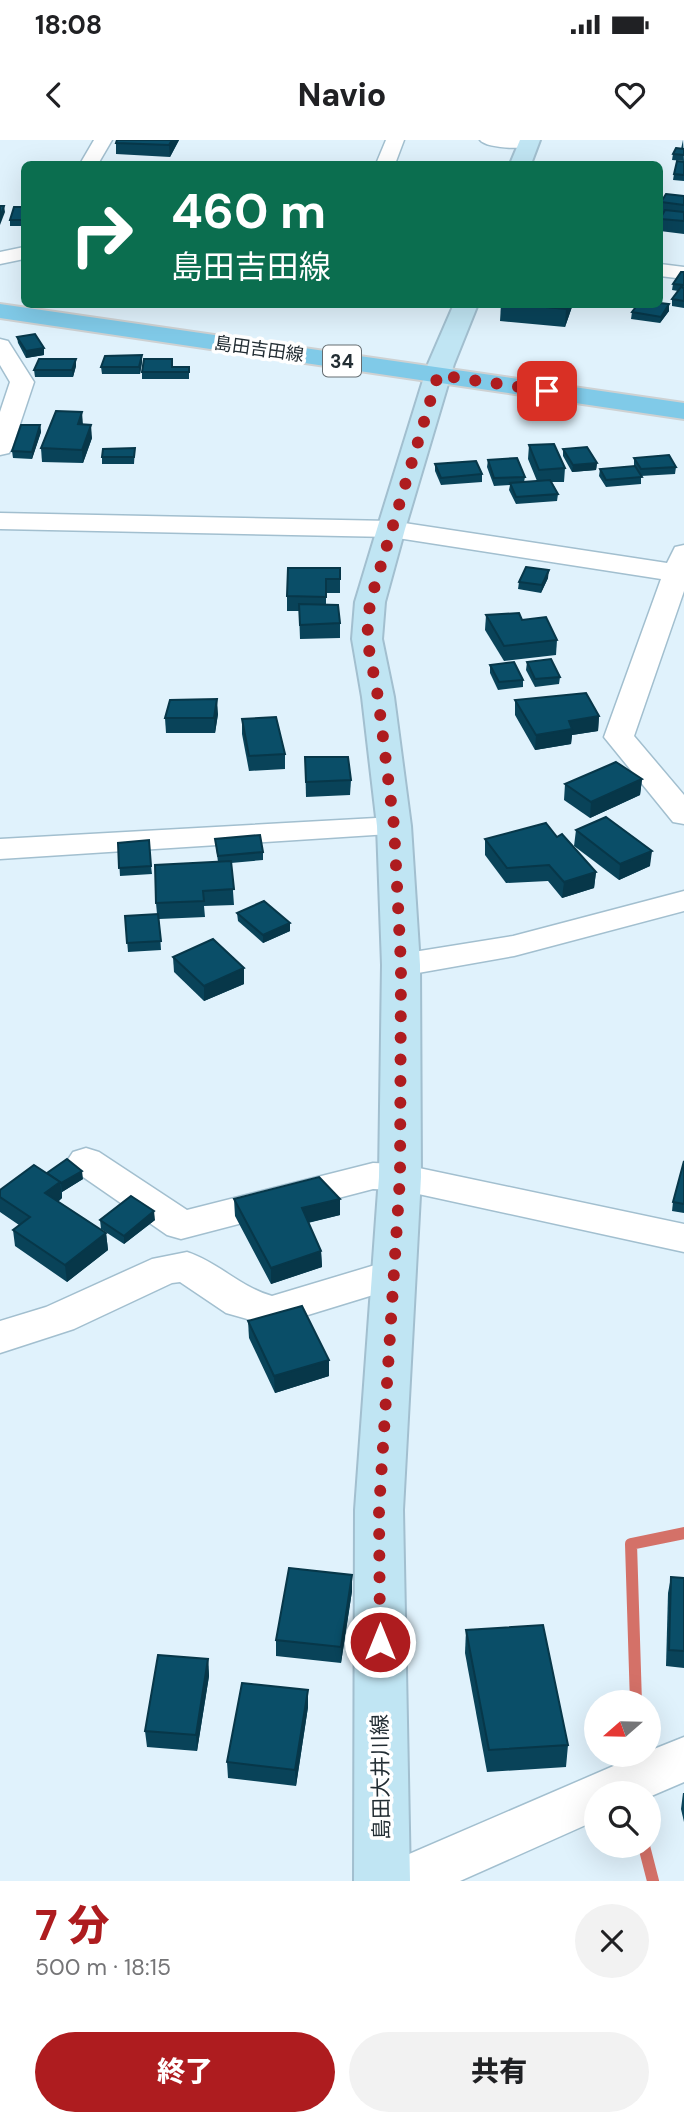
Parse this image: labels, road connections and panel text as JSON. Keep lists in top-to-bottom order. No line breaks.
{"streets":{"main road":["島田吉田線","34","島田大井川線"]},"crossings":[["島田吉田線","島田大井川線"]],"north":"left","page":{"status":"18:08","header":"Navio","turn":["460 m","島田吉田線"],"heading":["7 分","500 m · 18:15"],"buttons":["終了","共有"]}}
